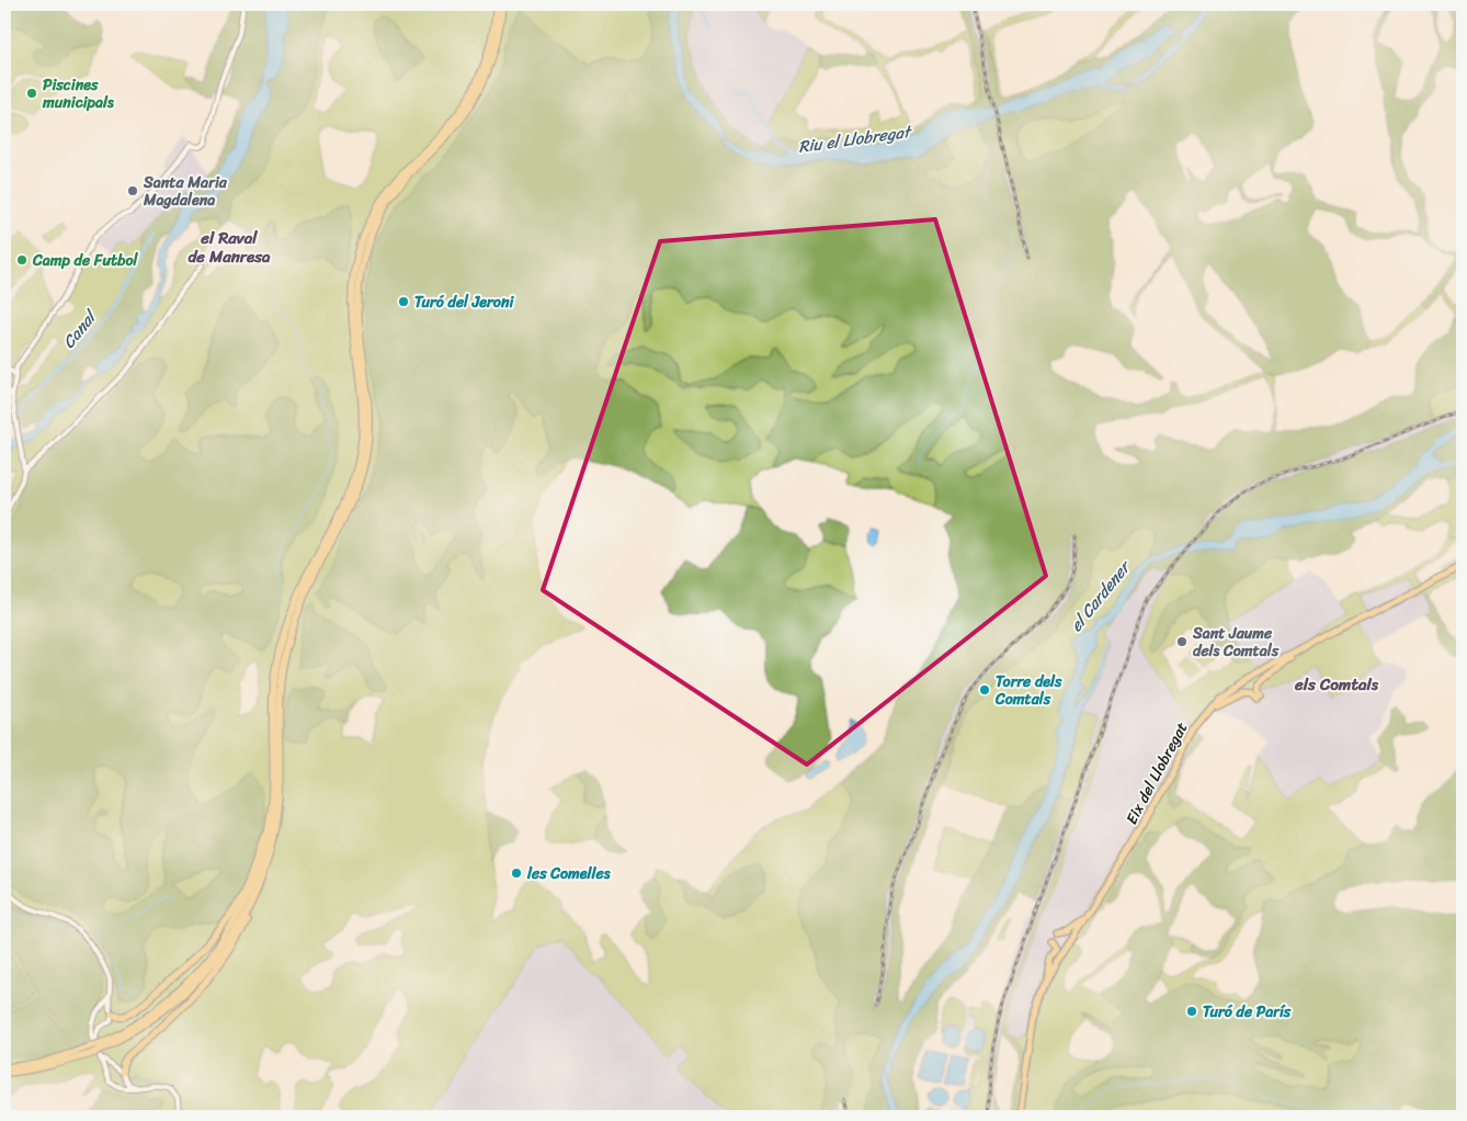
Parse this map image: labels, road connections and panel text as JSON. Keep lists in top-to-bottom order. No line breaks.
{"streets":{"highway":["Eix del Llobregat"]},"districts":["el Raval de Manresa","els Comtals"],"water":["Riu el Llobregat","Canal","el Cardener"],"places":["Piscines municipals","Santa Maria Magdalena","Camp de Futbol","Turó del Jeroni","Sant Jaume dels Comtals","Torre dels Comtals","les Comelles","Turó de París"]}
